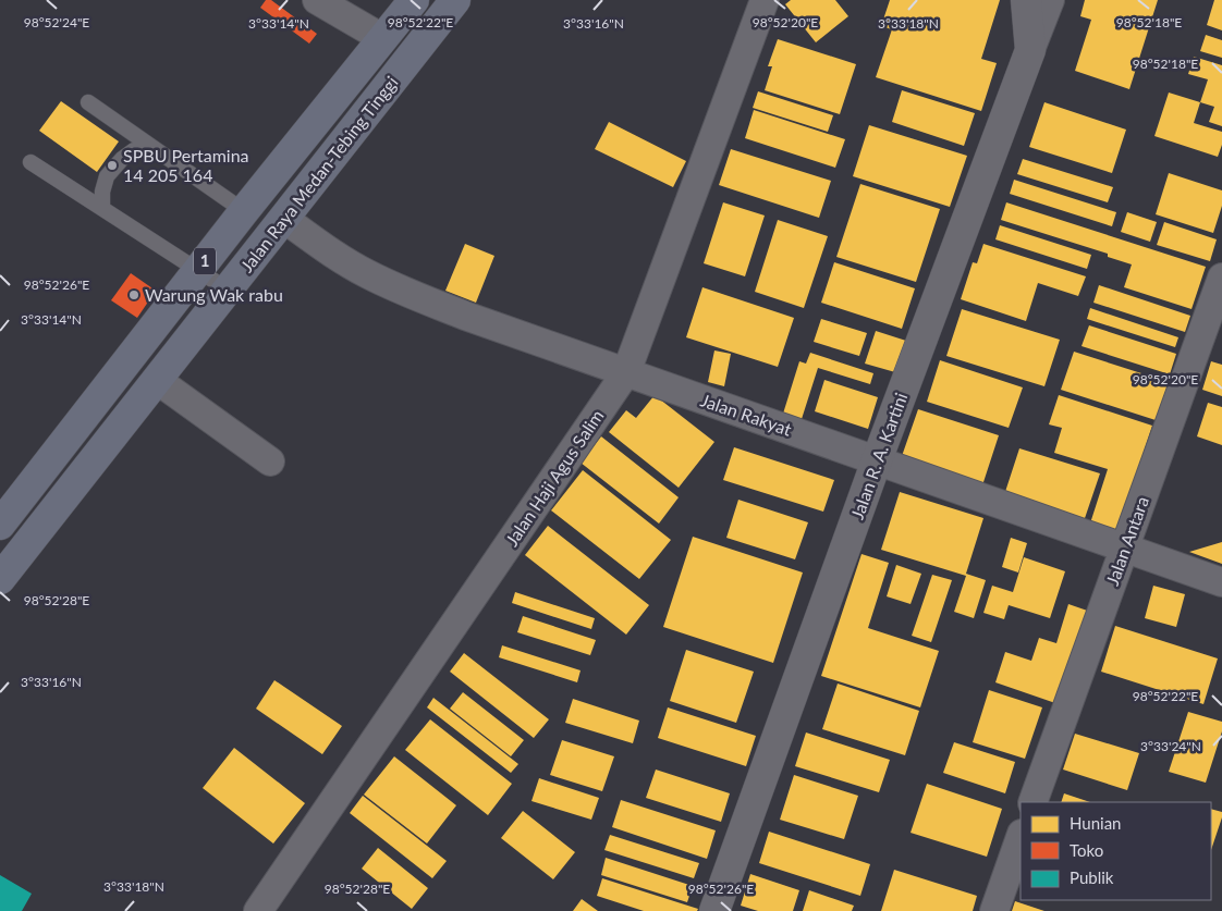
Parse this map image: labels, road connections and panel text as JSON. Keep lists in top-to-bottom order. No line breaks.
{"streets":{"highway":["Jalan Raya Medan-Tebing Tinggi","1"],"street":["Jalan Rakyat","Jalan R. A. Kartini","Jalan Haji Agus Salim","Jalan Antara"]},"crossings":[["Jalan Raya Medan-Tebing Tinggi","Jalan Rakyat"],["Jalan Rakyat","Jalan R. A. Kartini"],["Jalan Rakyat","Jalan Haji Agus Salim"],["Jalan Rakyat","Jalan Antara"]],"places":["SPBU Pertamina 14 205 164","Warung Wak rabu"],"legend":["Hunian","Toko","Publik"],"coordinates":["98°52'18\"E","98°52'24\"E","98°52'22\"E","98°52'20\"E","3°33'14\"N","3°33'16\"N","3°33'18\"N","98°52'26\"E","98°52'28\"E","3°33'24\"N"]}
